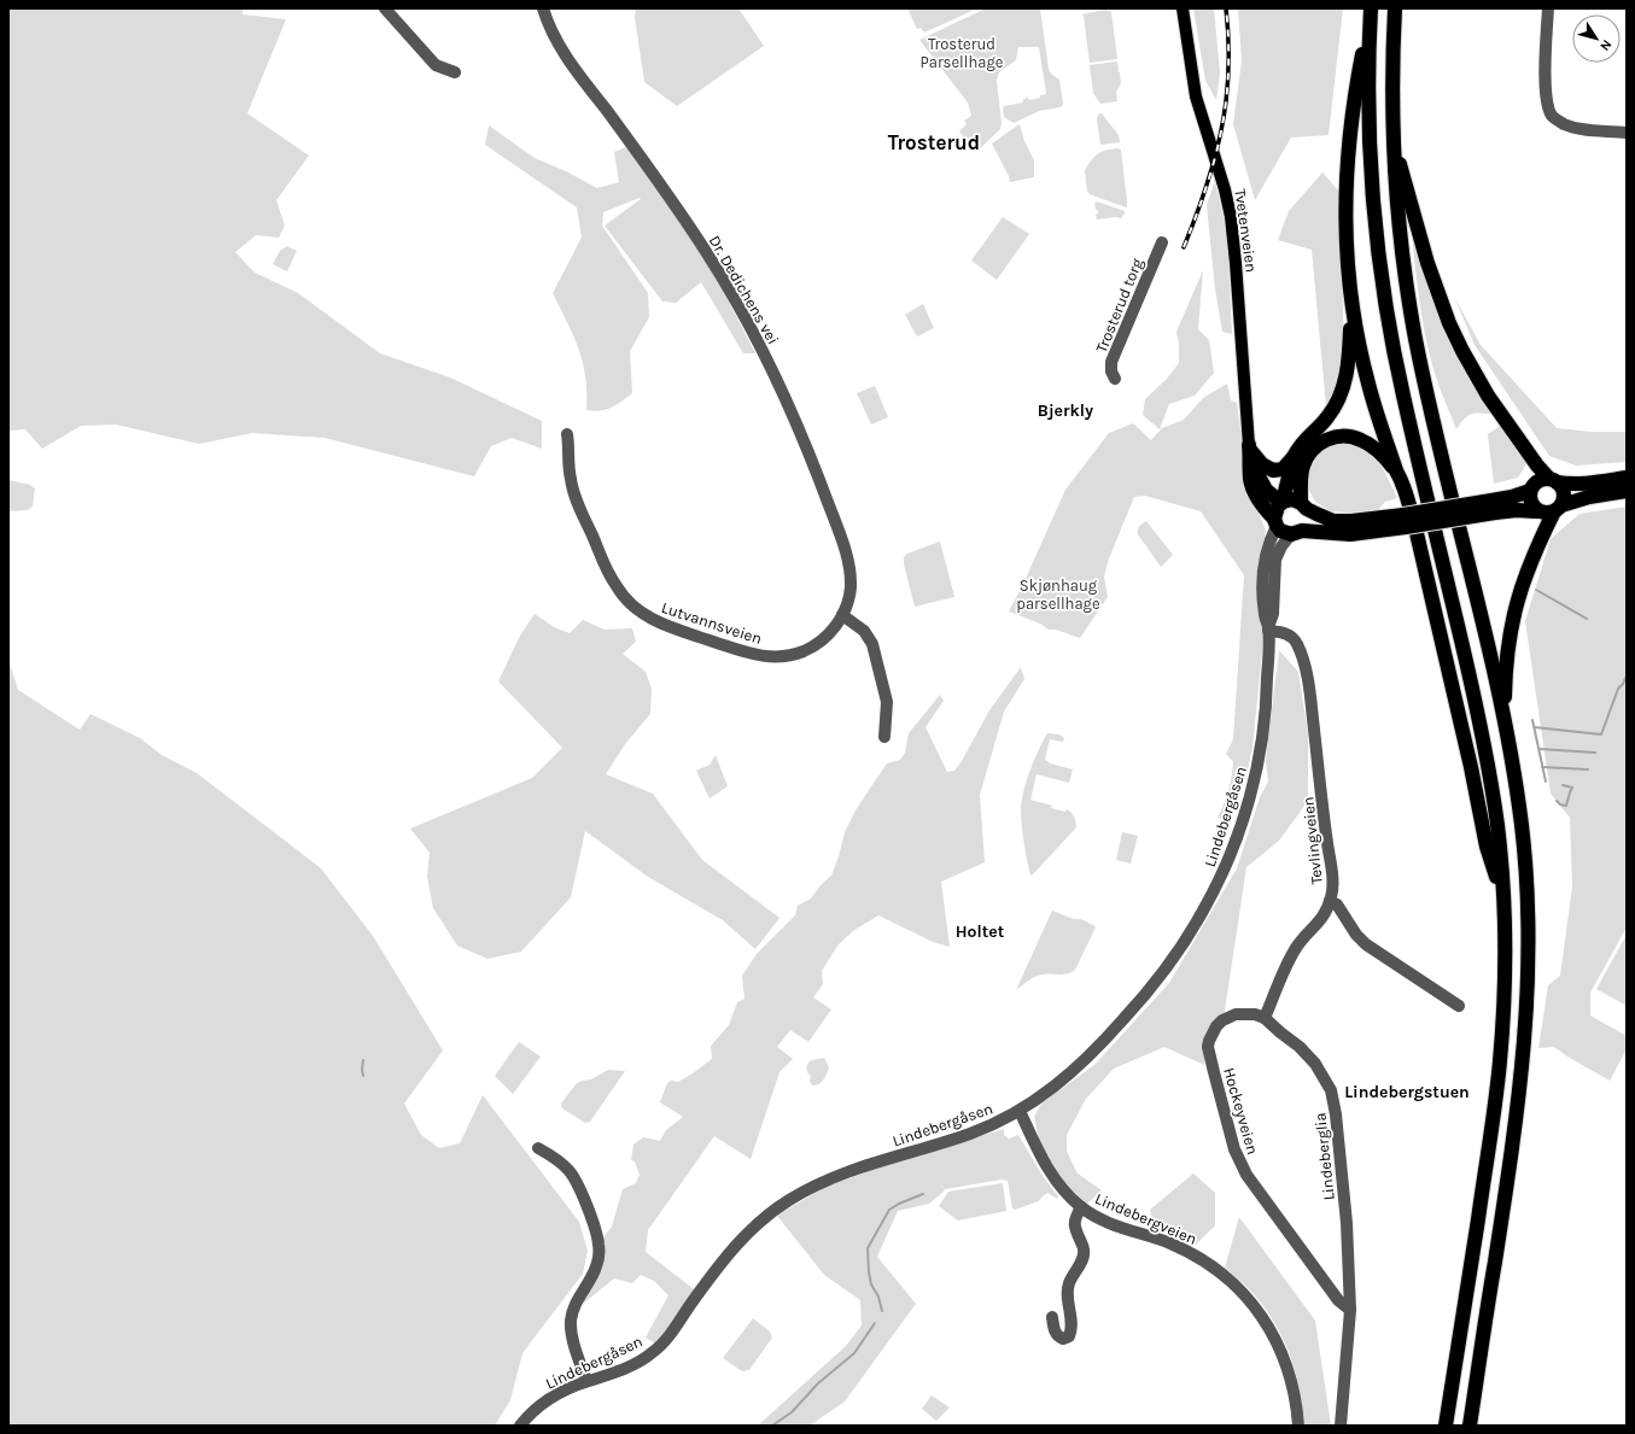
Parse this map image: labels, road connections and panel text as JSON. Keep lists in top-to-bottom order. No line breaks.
{"streets":{"highway":["Tvetenveien"],"street":["Dr. Dedichens vei","Trosterud torg","Lutvannsveien","Lindebergåsen","Tevlingveien","Hockeyveien","Lindeberglia","Lindebergveien"]},"crossings":[["Tvetenveien","Lindebergåsen"],["Dr. Dedichens vei","Lutvannsveien"],["Lindebergåsen","Tevlingveien"],["Lindebergåsen","Lindebergveien"],["Hockeyveien","Lindeberglia"]],"districts":["Trosterud","Bjerkly","Holtet","Lindebergstuen"],"parks":["Trosterud Parsellhage","Skjønhaug parsellhage"],"north":"bottom right"}
